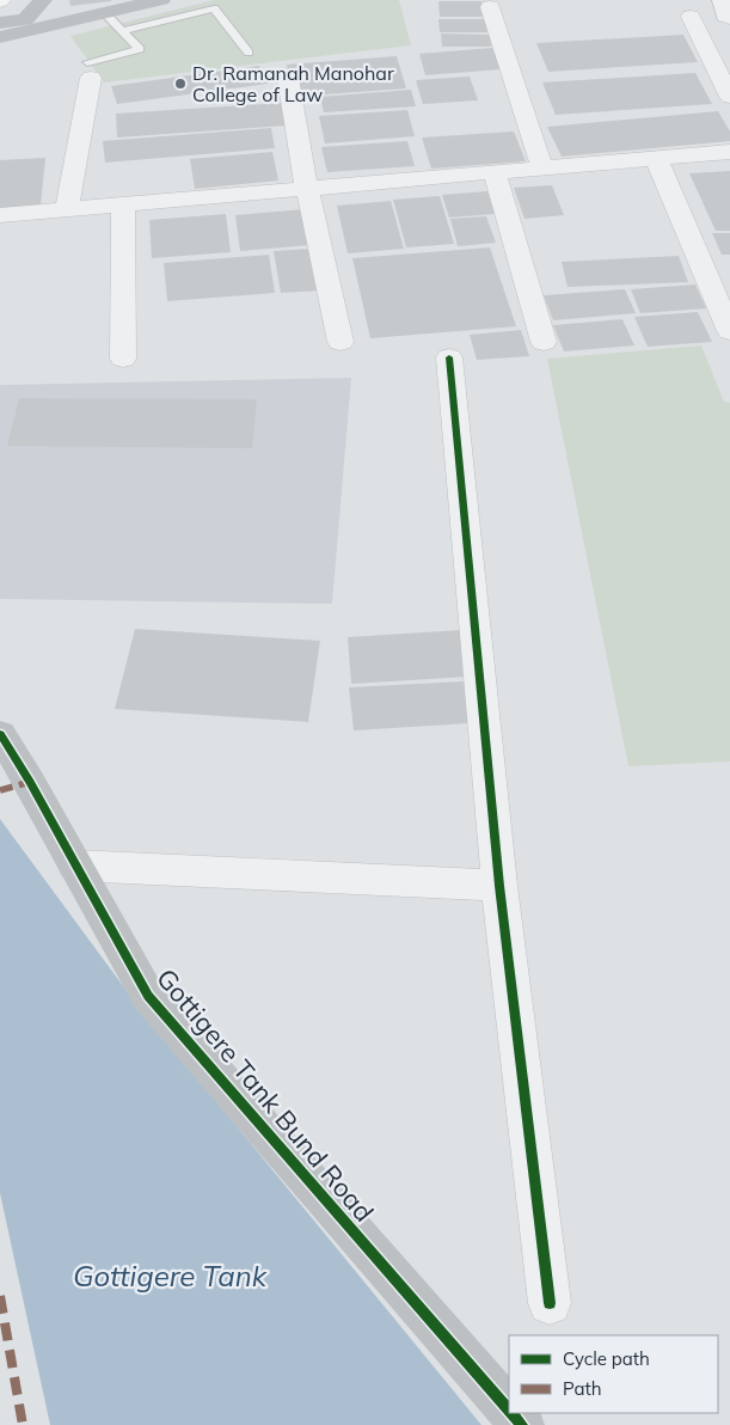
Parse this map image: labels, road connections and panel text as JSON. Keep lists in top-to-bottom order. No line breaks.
{"streets":{"street":["Gottigere Tank Bund Road"]},"water":["Gottigere Tank"],"places":["Dr. Ramanah Manohar College of Law"],"legend":["Cycle path","Path"]}
